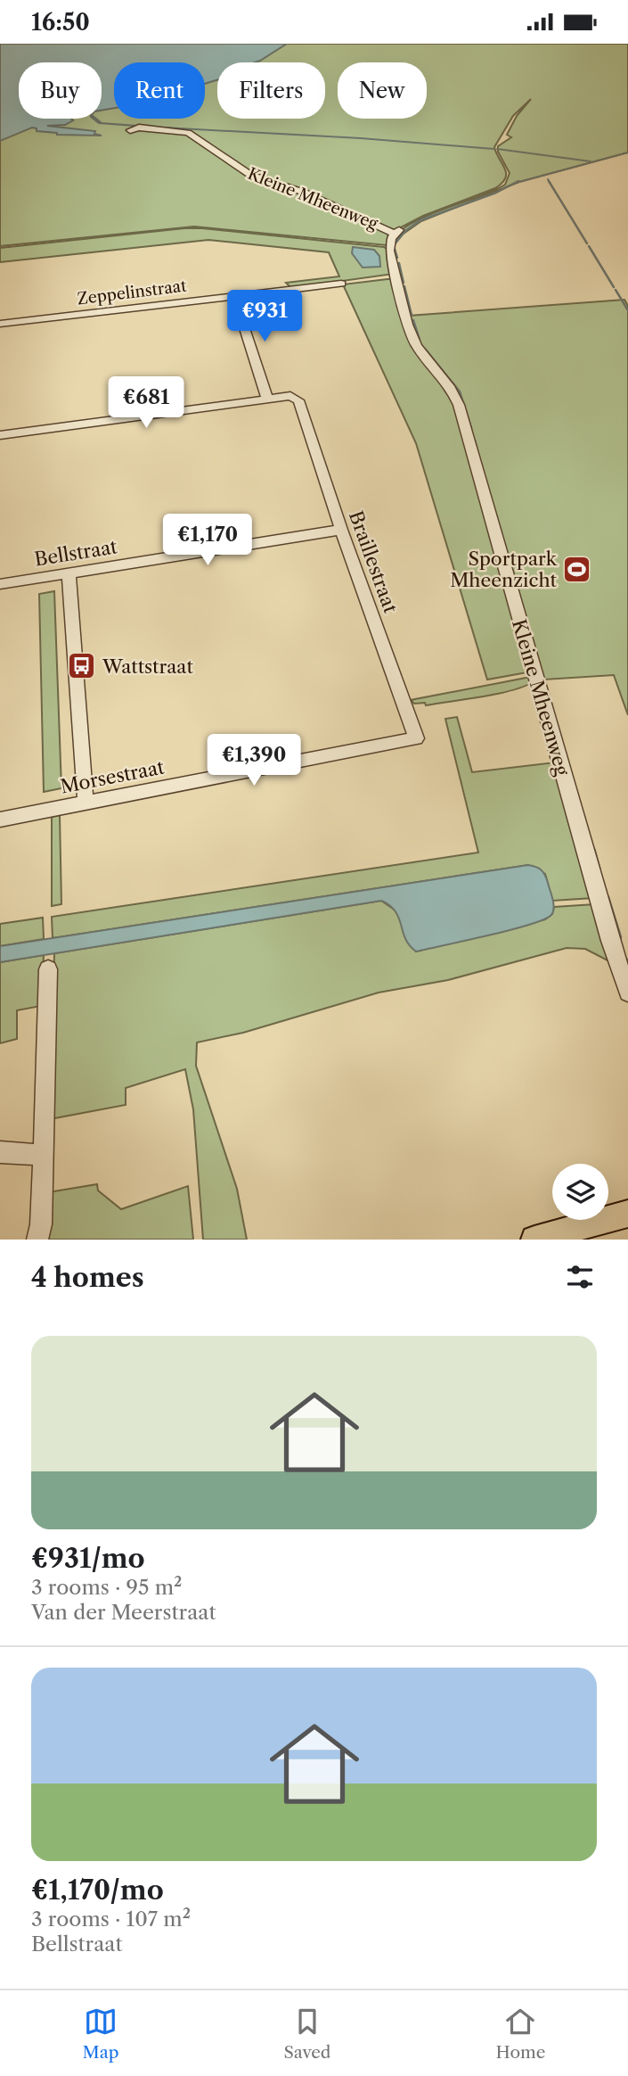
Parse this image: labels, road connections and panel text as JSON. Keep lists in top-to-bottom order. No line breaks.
{"streets":{"street":["Kleine Mheenweg","Zeppelinstraat","Bellstraat","Braillestraat","Morsestraat"]},"crossings":[["Bellstraat","Braillestraat"],["Braillestraat","Morsestraat"]],"places":{"sports":["Sportpark Mheenzicht"],"bus stop":["Wattstraat"]},"page":{"status":"16:50","chip":["Buy","Rent","Filters","New"],"price":["€931","€681","€1,170","€1,390"],"heading":"4 homes","list":[{"name":"€931/mo","note":"3 rooms · 95 m² · Van der Meerstraat"},{"name":"€1,170/mo","note":"3 rooms · 107 m² · Bellstraat"}],"tabs":["Map","Saved","Home"]}}
